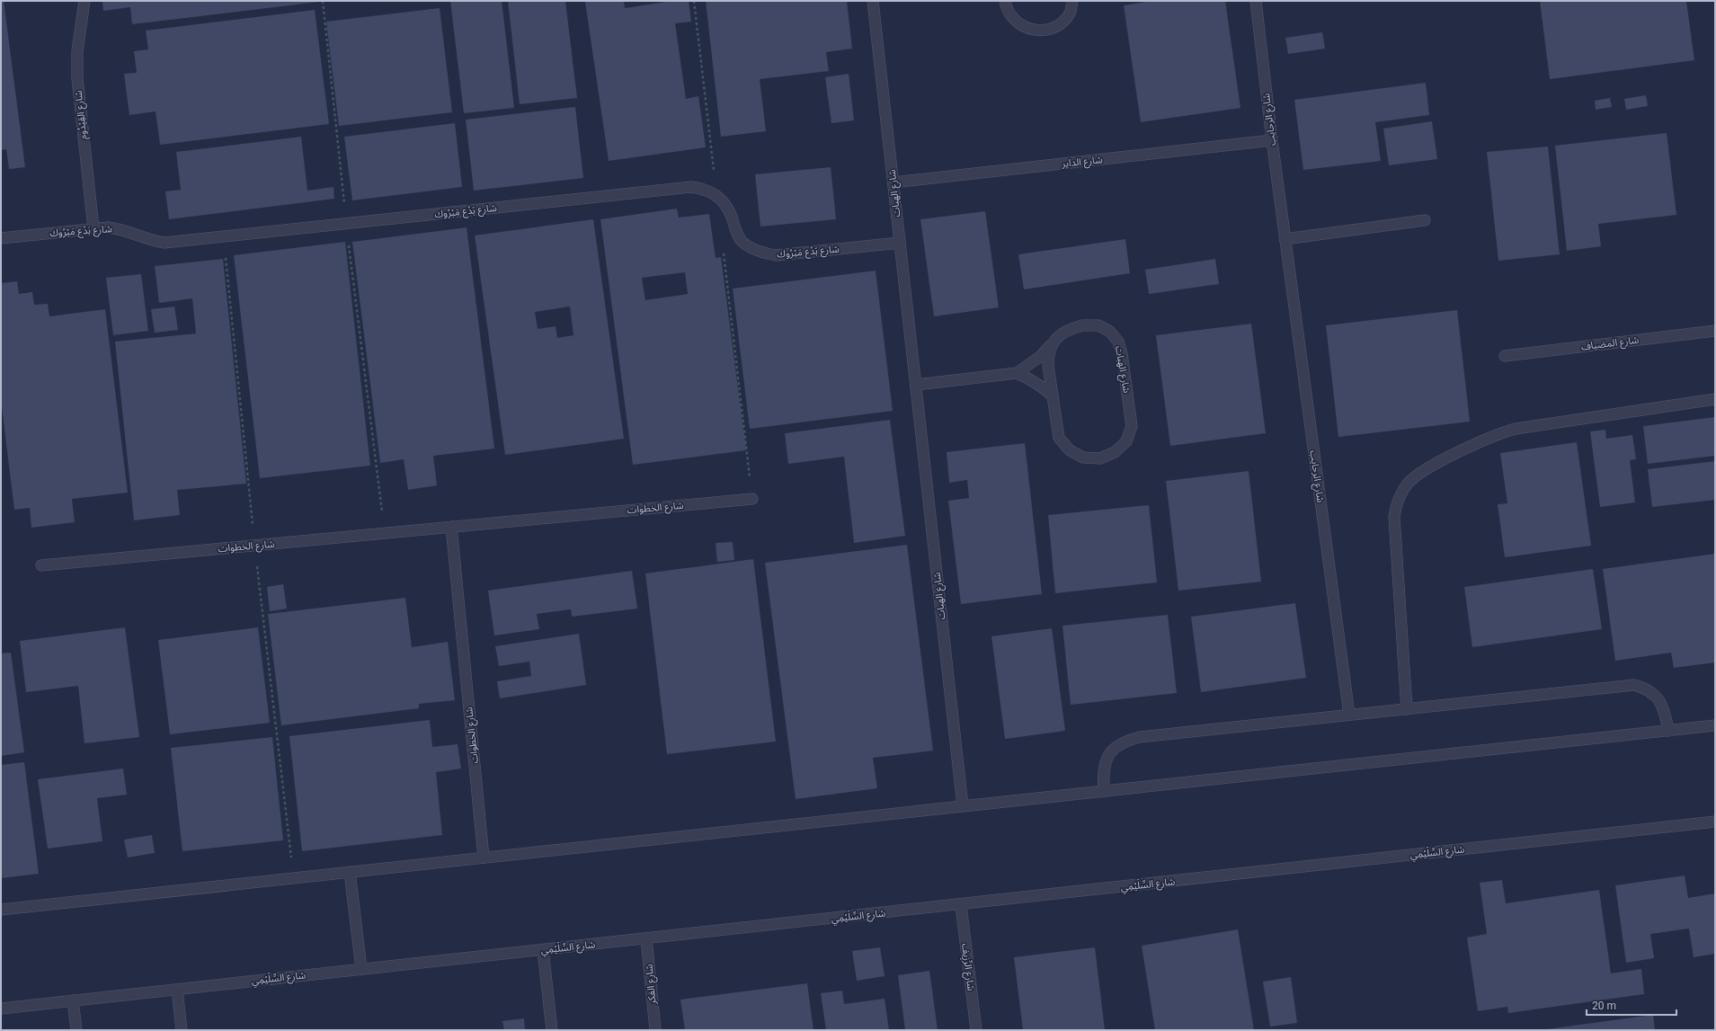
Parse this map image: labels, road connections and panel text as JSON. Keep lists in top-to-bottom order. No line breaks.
{"streets":{"street":["شارع القِيْدُوم","شارع الرحايب","شارع الداير","شارع الهبات","شارع بَدْع مَبْرُوك","شارع المضياف","شارع الخطوات","شارع السِّلَيْمِي","شارع الرِّزِيف","شارع الفكر"]},"crossings":[["شارع القِيْدُوم","شارع بَدْع مَبْرُوك"],["شارع الرحايب","شارع الداير"],["شارع الداير","شارع الهبات"],["شارع الهبات","شارع بَدْع مَبْرُوك"],["شارع السِّلَيْمِي","شارع الرِّزِيف"],["شارع السِّلَيْمِي","شارع الفكر"]],"scale_bar":"20 m"}
